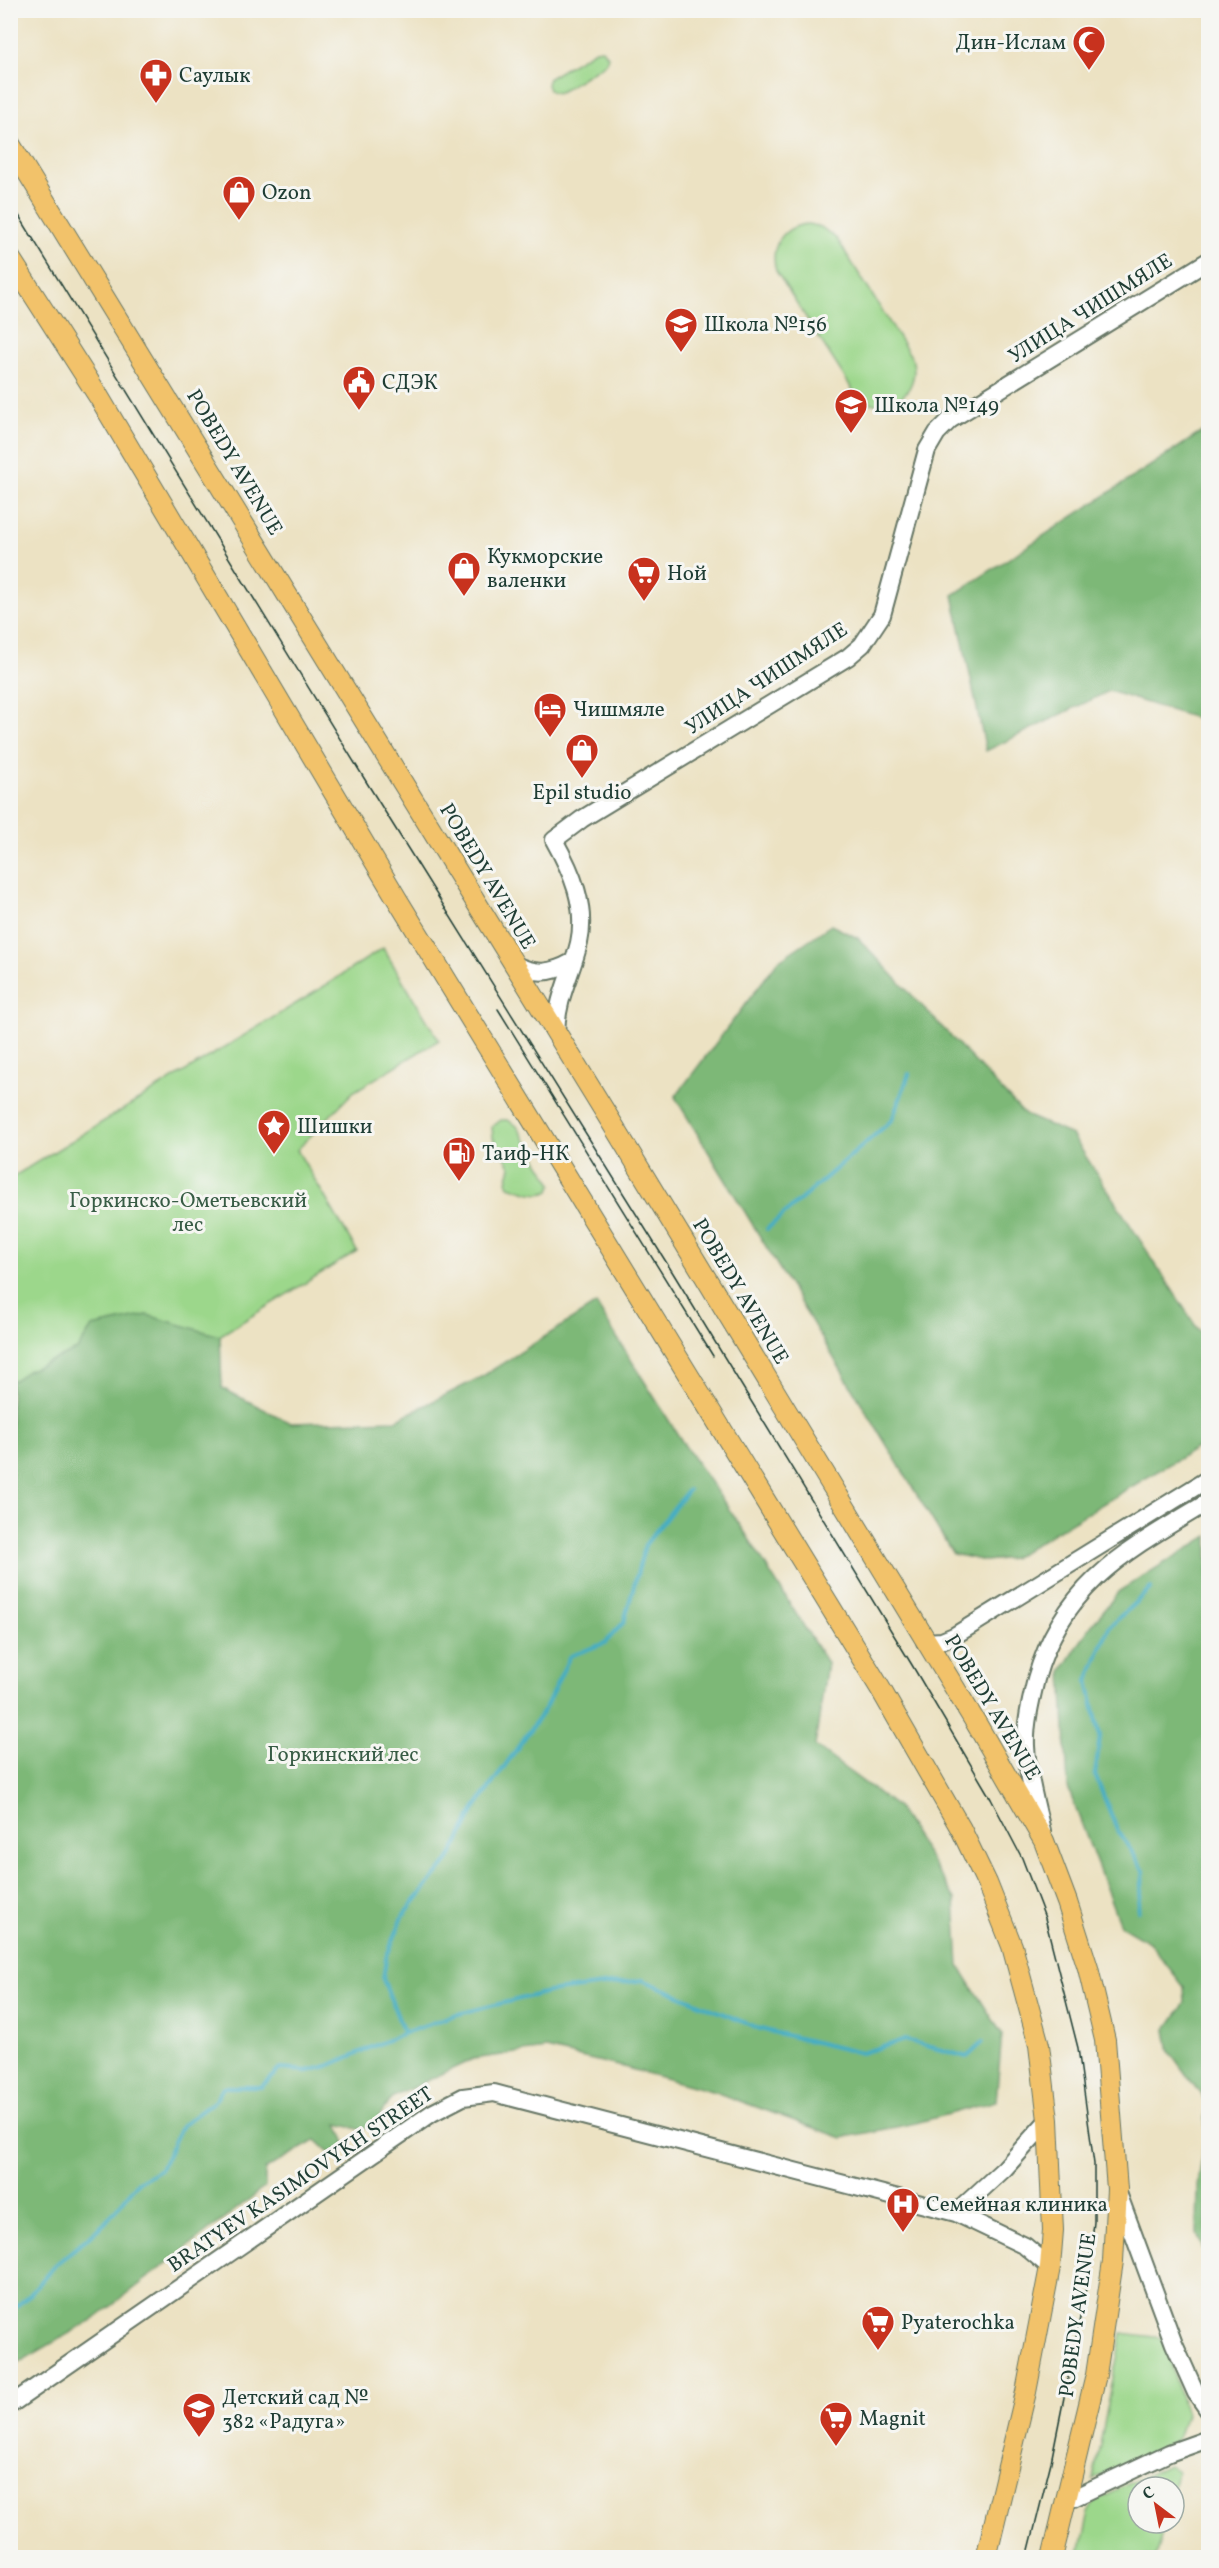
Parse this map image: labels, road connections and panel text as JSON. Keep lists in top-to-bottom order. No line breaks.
{"streets":{"main road":["POBEDY AVENUE"],"street":["УЛИЦА ЧИШМЯЛЕ","BRATYEV KASIMOVYKH STREET"]},"crossings":[["УЛИЦА ЧИШМЯЛЕ","POBEDY AVENUE"],["POBEDY AVENUE","BRATYEV KASIMOVYKH STREET"]],"parks":["Горкинско-Ометьевский лес","Горкинский лес"],"places":{"mosque":["Дин-Ислам"],"pharmacy":["Саулык"],"shop":["Ozon","Кукморские валенки","Epil studio"],"school or university":["Школа №156","Школа №149","Детский сад № 382 «Радуга»"],"public building":["СДЭК"],"supermarket":["Ной","Pyaterochka","Magnit"],"hotel":["Чишмяле"],"place":["Шишки"],"fuel station":["Таиф-НК"],"hospital":["Семейная клиника"]},"north":"top left"}
